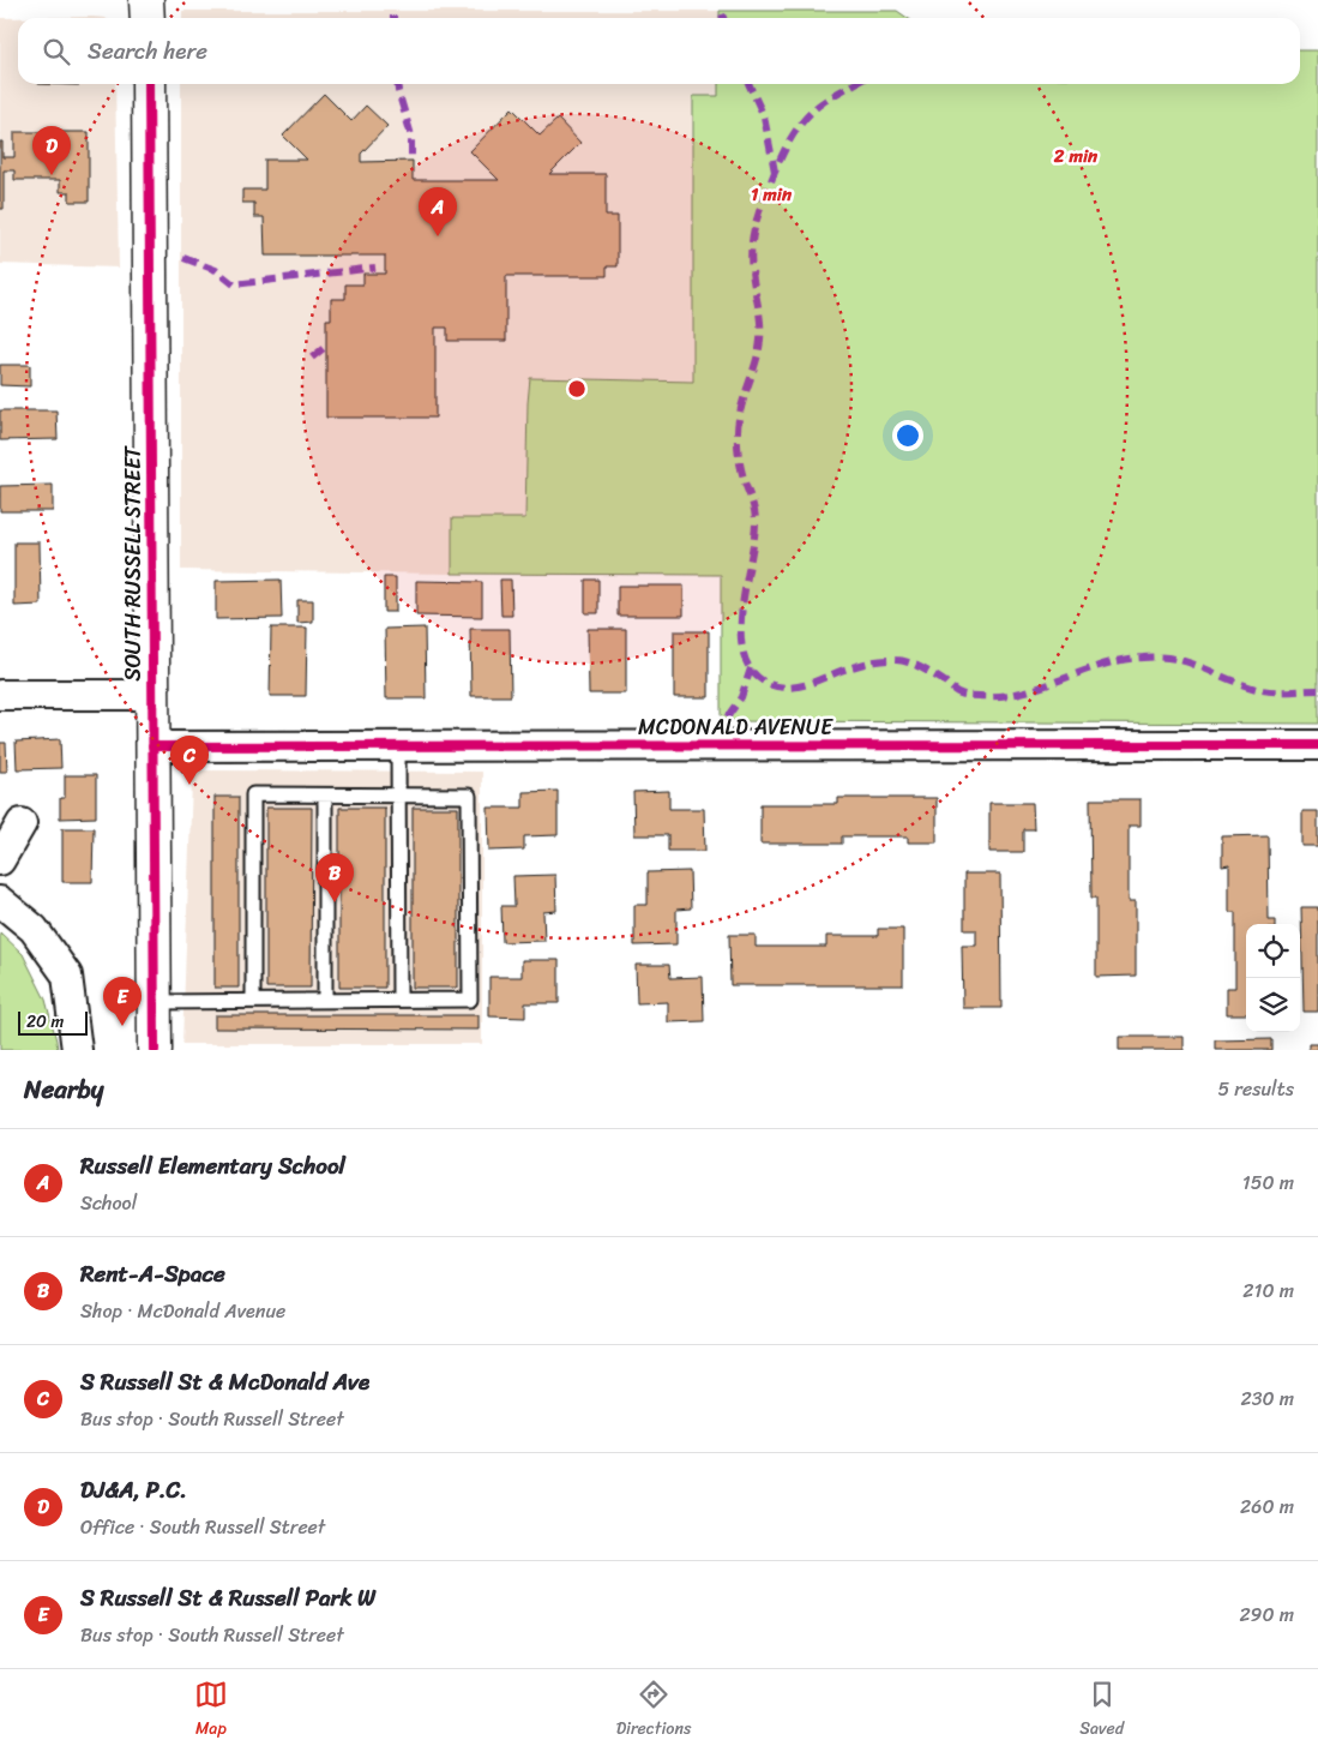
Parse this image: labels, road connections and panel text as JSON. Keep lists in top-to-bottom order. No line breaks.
{"streets":{"main road":["SOUTH RUSSELL STREET"],"street":["MCDONALD AVENUE"]},"crossings":[["SOUTH RUSSELL STREET","MCDONALD AVENUE"]],"scale_bar":"20 m","page":{"search":"Search here","pins":["D","A","C","B","E"],"scale":"20 m","heading":["Nearby","5 results"],"list":[{"mark":"A","name":"Russell Elementary School","note":"School","value":"150 m"},{"mark":"B","name":"Rent-A-Space","note":"Shop · McDonald Avenue","value":"210 m"},{"mark":"C","name":"S Russell St & McDonald Ave","note":"Bus stop · South Russell Street","value":"230 m"},{"mark":"D","name":"DJ&A, P.C.","note":"Office · South Russell Street","value":"260 m"},{"mark":"E","name":"S Russell St & Russell Park W","note":"Bus stop · South Russell Street","value":"290 m"}],"nav":["Map","Directions","Saved"]},"rings":["2 min","1 min"]}
